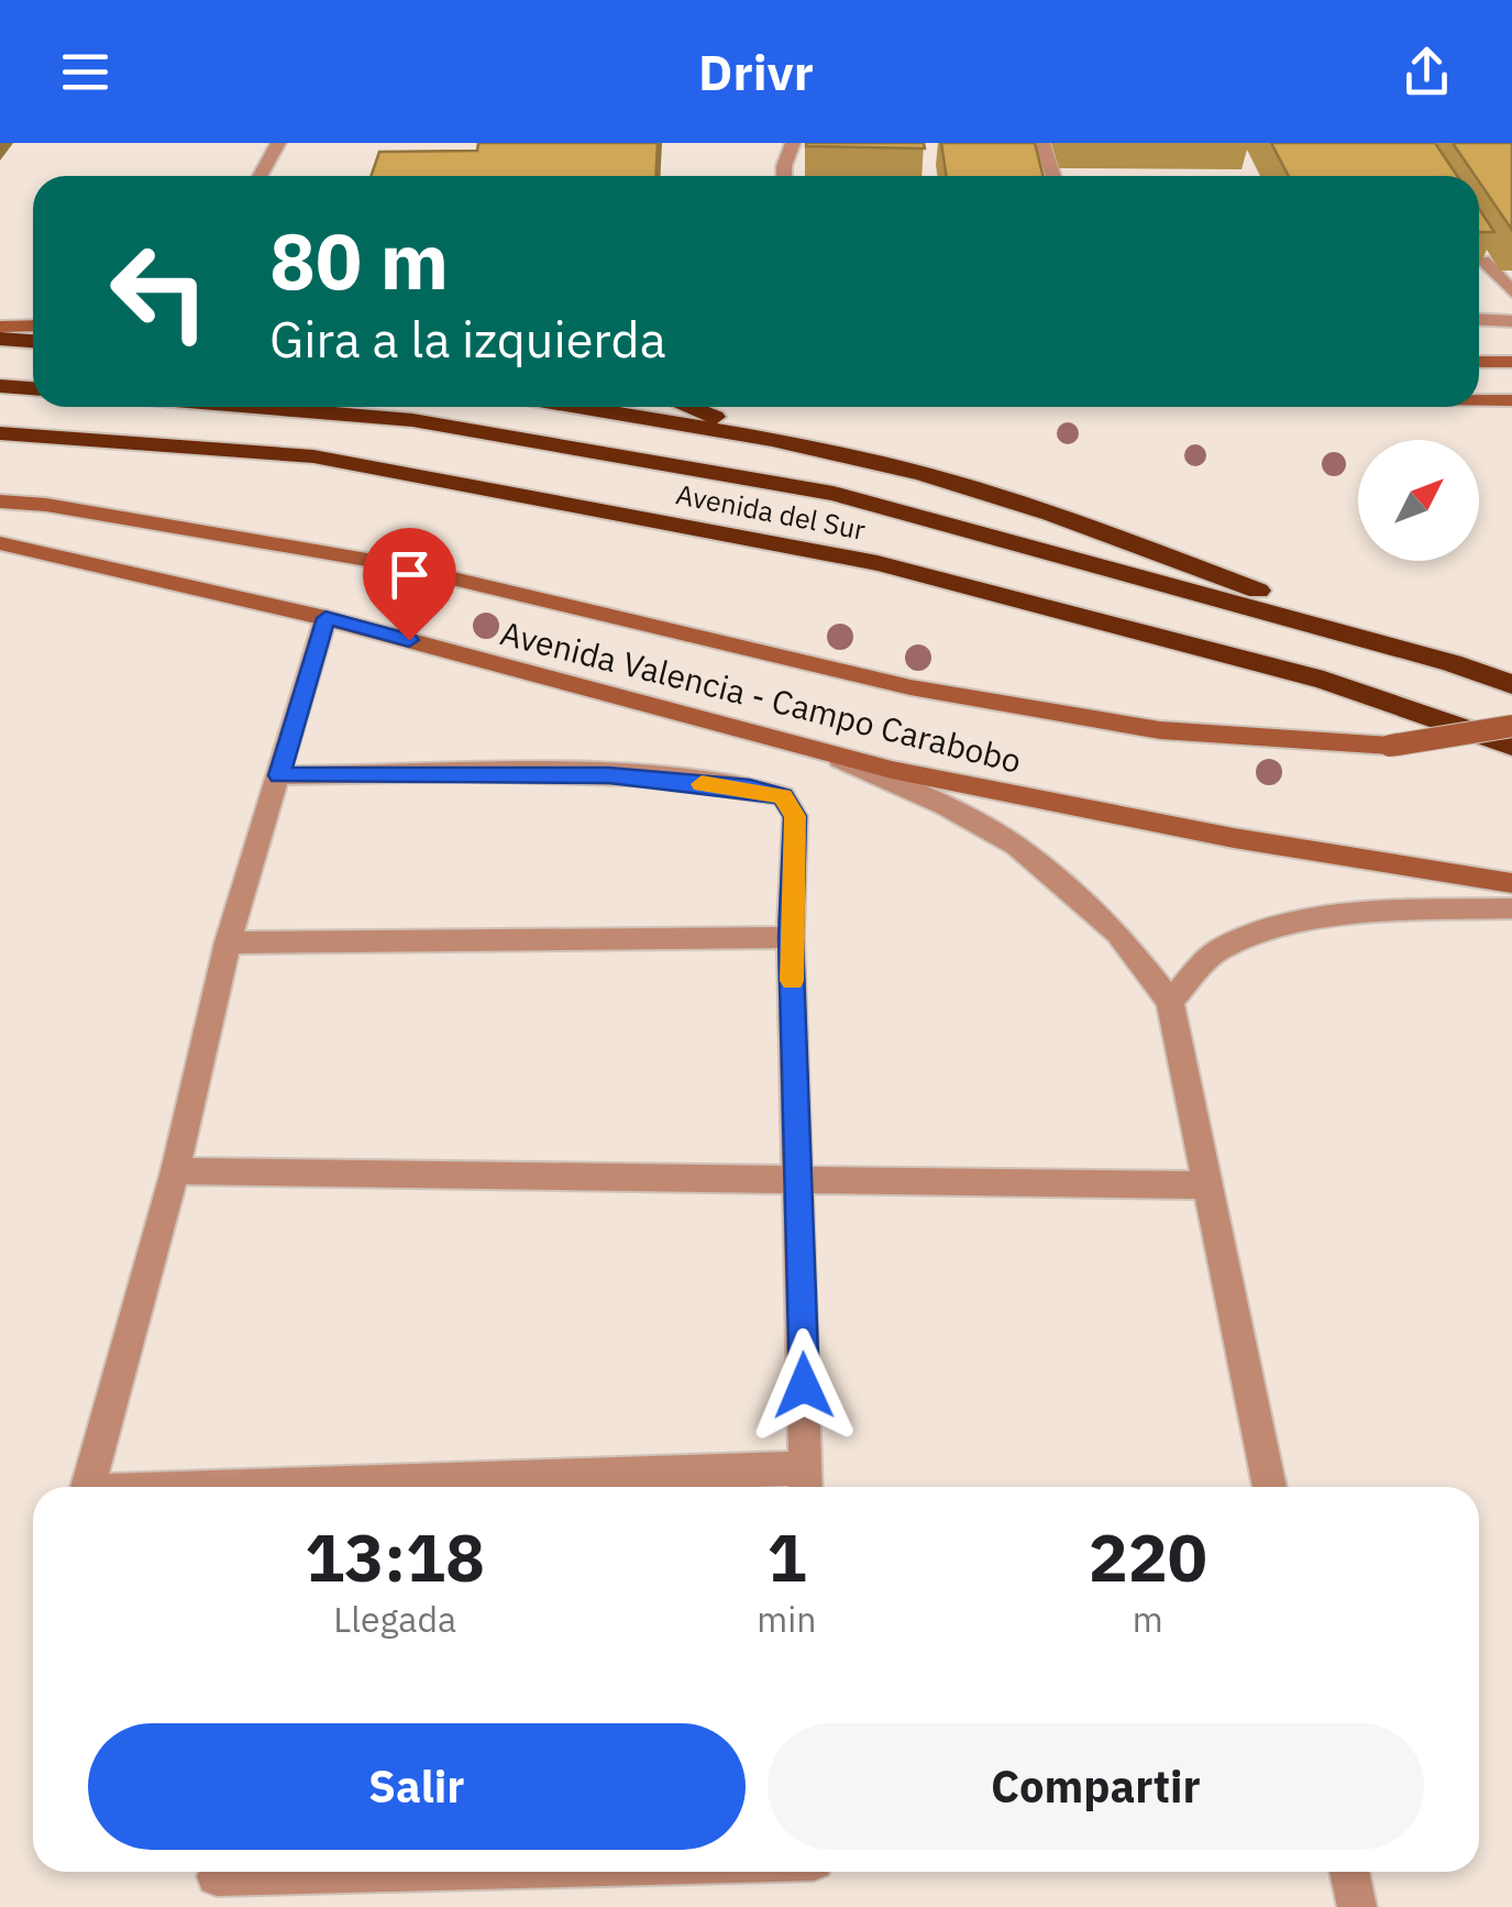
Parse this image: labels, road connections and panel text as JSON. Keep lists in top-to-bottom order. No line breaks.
{"streets":{"highway":["Avenida del Sur"],"street":["Avenida Valencia - Campo Carabobo"]},"north":"top right","page":{"header":"Drivr","turn":["80 m","Gira a la izquierda"],"eta":["13:18","Llegada","1","min","220","m"],"buttons":["Salir","Compartir"]}}
